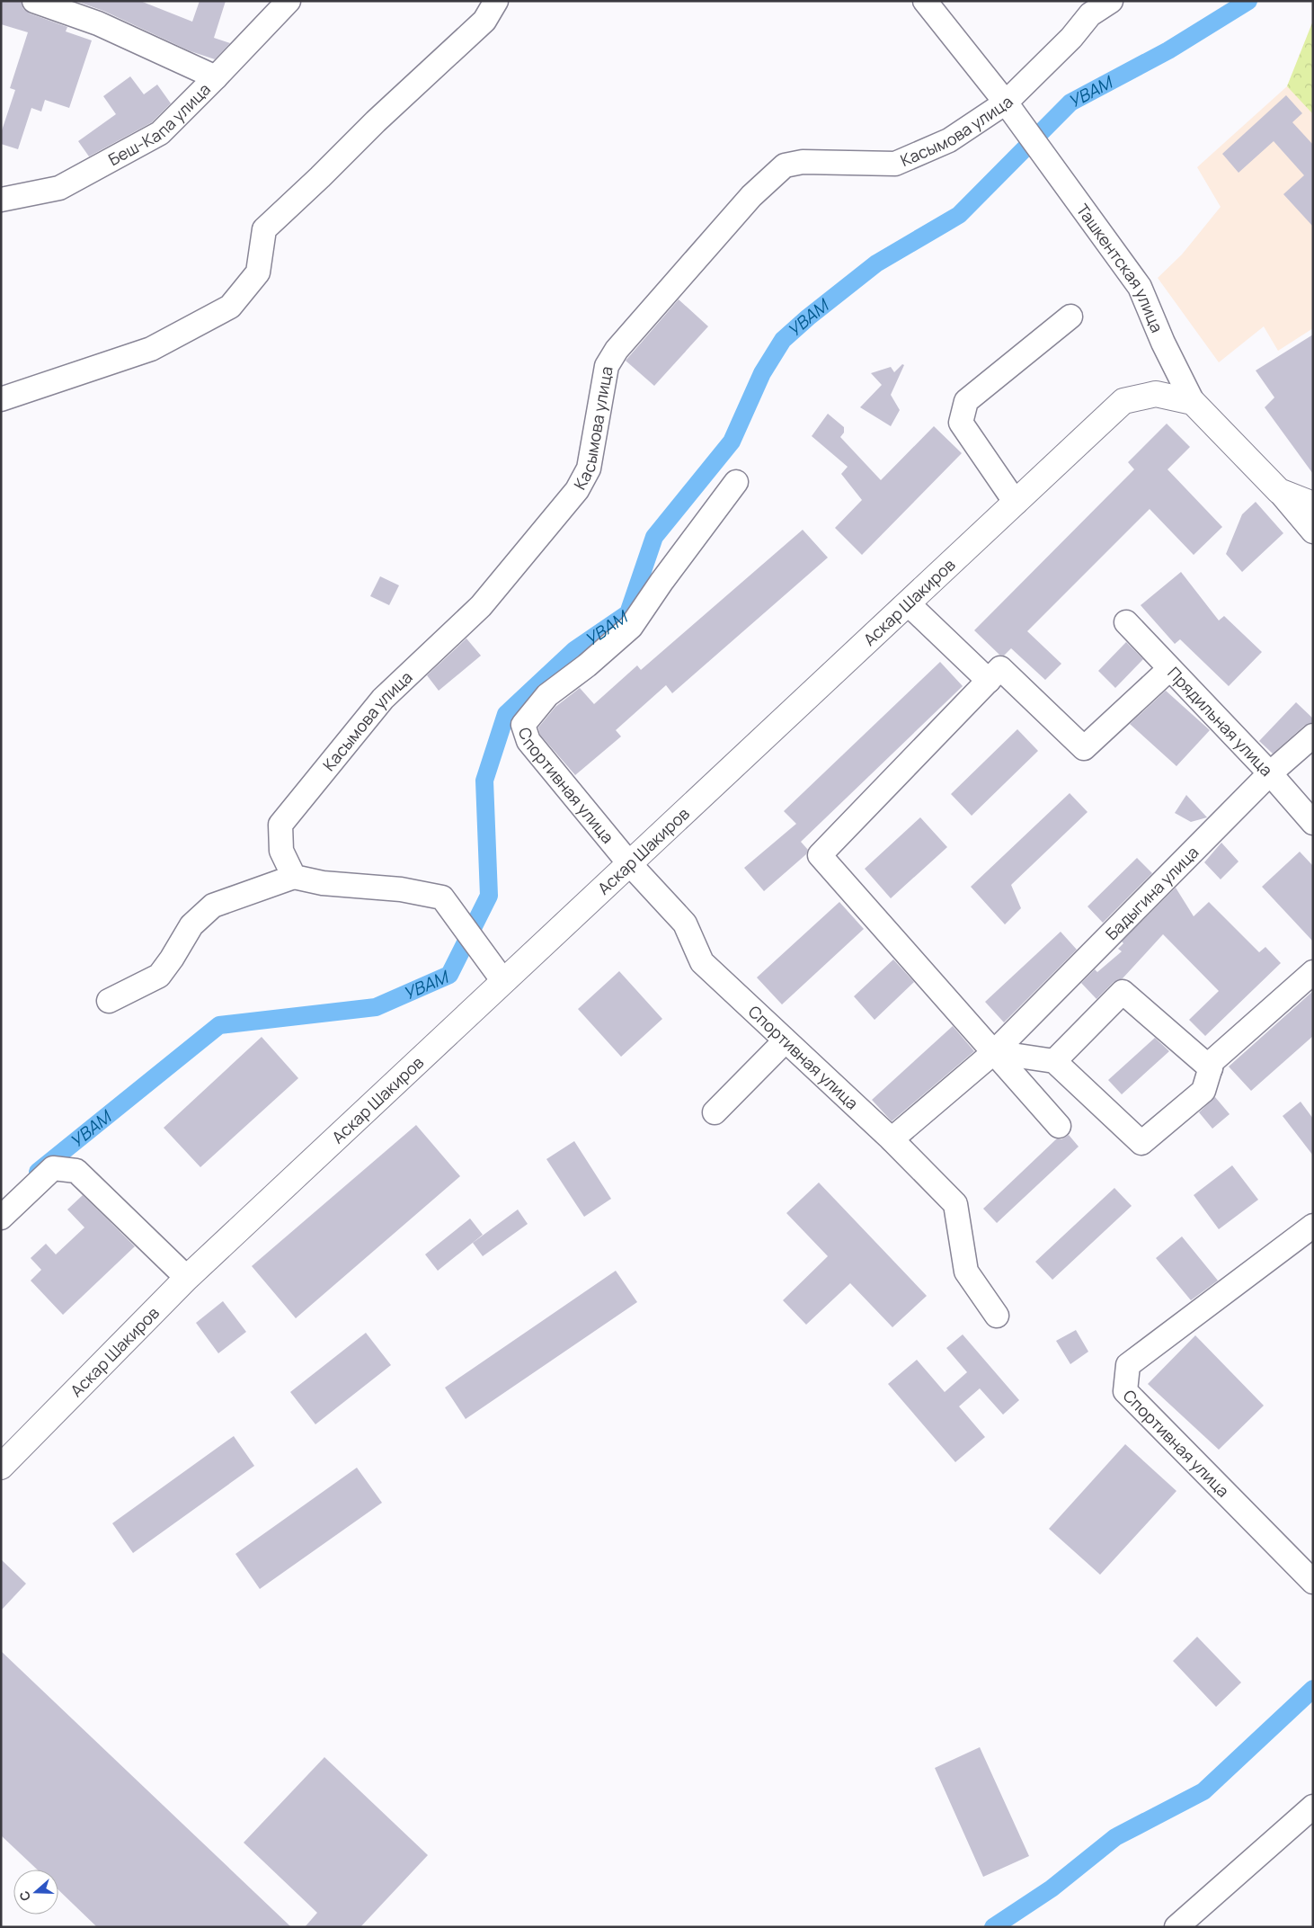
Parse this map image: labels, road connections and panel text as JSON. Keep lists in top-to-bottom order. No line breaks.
{"streets":{"main road":["Аскар Шакиров"],"street":["Беш-Капа улица","Касымова улица","Ташкентская улица","Прядильная улица","Спортивная улица","Бадыгина улица"]},"crossings":[["Касымова улица","Ташкентская улица"],["Ташкентская улица","Аскар Шакиров"],["Аскар Шакиров","Спортивная улица"],["Прядильная улица","Бадыгина улица"],["Спортивная улица","Бадыгина улица"]],"water":["УВАМ"],"north":"left"}
